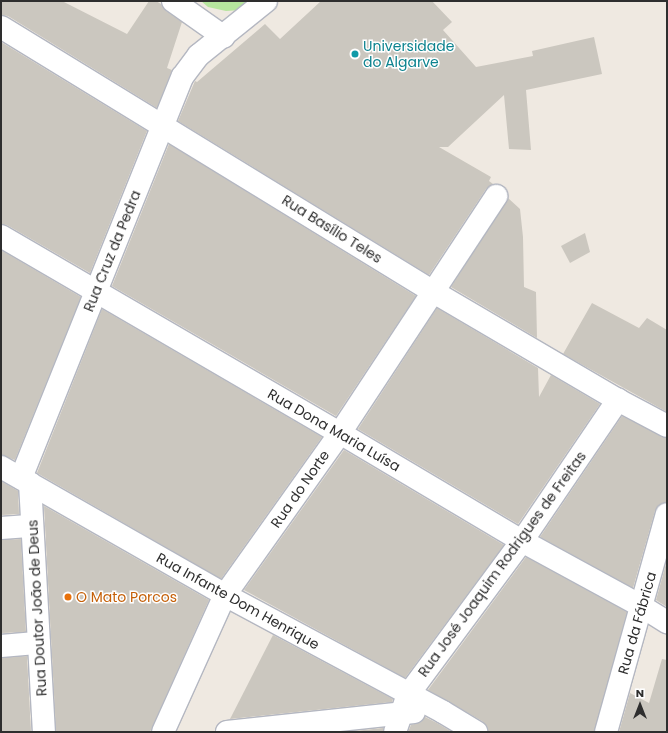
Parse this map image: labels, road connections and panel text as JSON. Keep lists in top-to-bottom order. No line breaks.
{"streets":{"street":["Rua Basílio Teles","Rua Cruz da Pedra","Rua Dona Maria Luísa","Rua do Norte","Rua José Joaquim Rodrigues de Freitas","Rua Infante Dom Henrique","Rua Doutor João de Deus","Rua da Fábrica"]},"crossings":[["Rua Basílio Teles","Rua Cruz da Pedra"],["Rua Basílio Teles","Rua do Norte"],["Rua Basílio Teles","Rua José Joaquim Rodrigues de Freitas"],["Rua Cruz da Pedra","Rua Dona Maria Luísa"],["Rua Cruz da Pedra","Rua Infante Dom Henrique"],["Rua Cruz da Pedra","Rua Doutor João de Deus"],["Rua Dona Maria Luísa","Rua do Norte"],["Rua Dona Maria Luísa","Rua José Joaquim Rodrigues de Freitas"],["Rua Dona Maria Luísa","Rua da Fábrica"],["Rua do Norte","Rua Infante Dom Henrique"],["Rua José Joaquim Rodrigues de Freitas","Rua Infante Dom Henrique"],["Rua Infante Dom Henrique","Rua Doutor João de Deus"]],"places":["Universidade do Algarve","O Mato Porcos"],"north":"top"}
